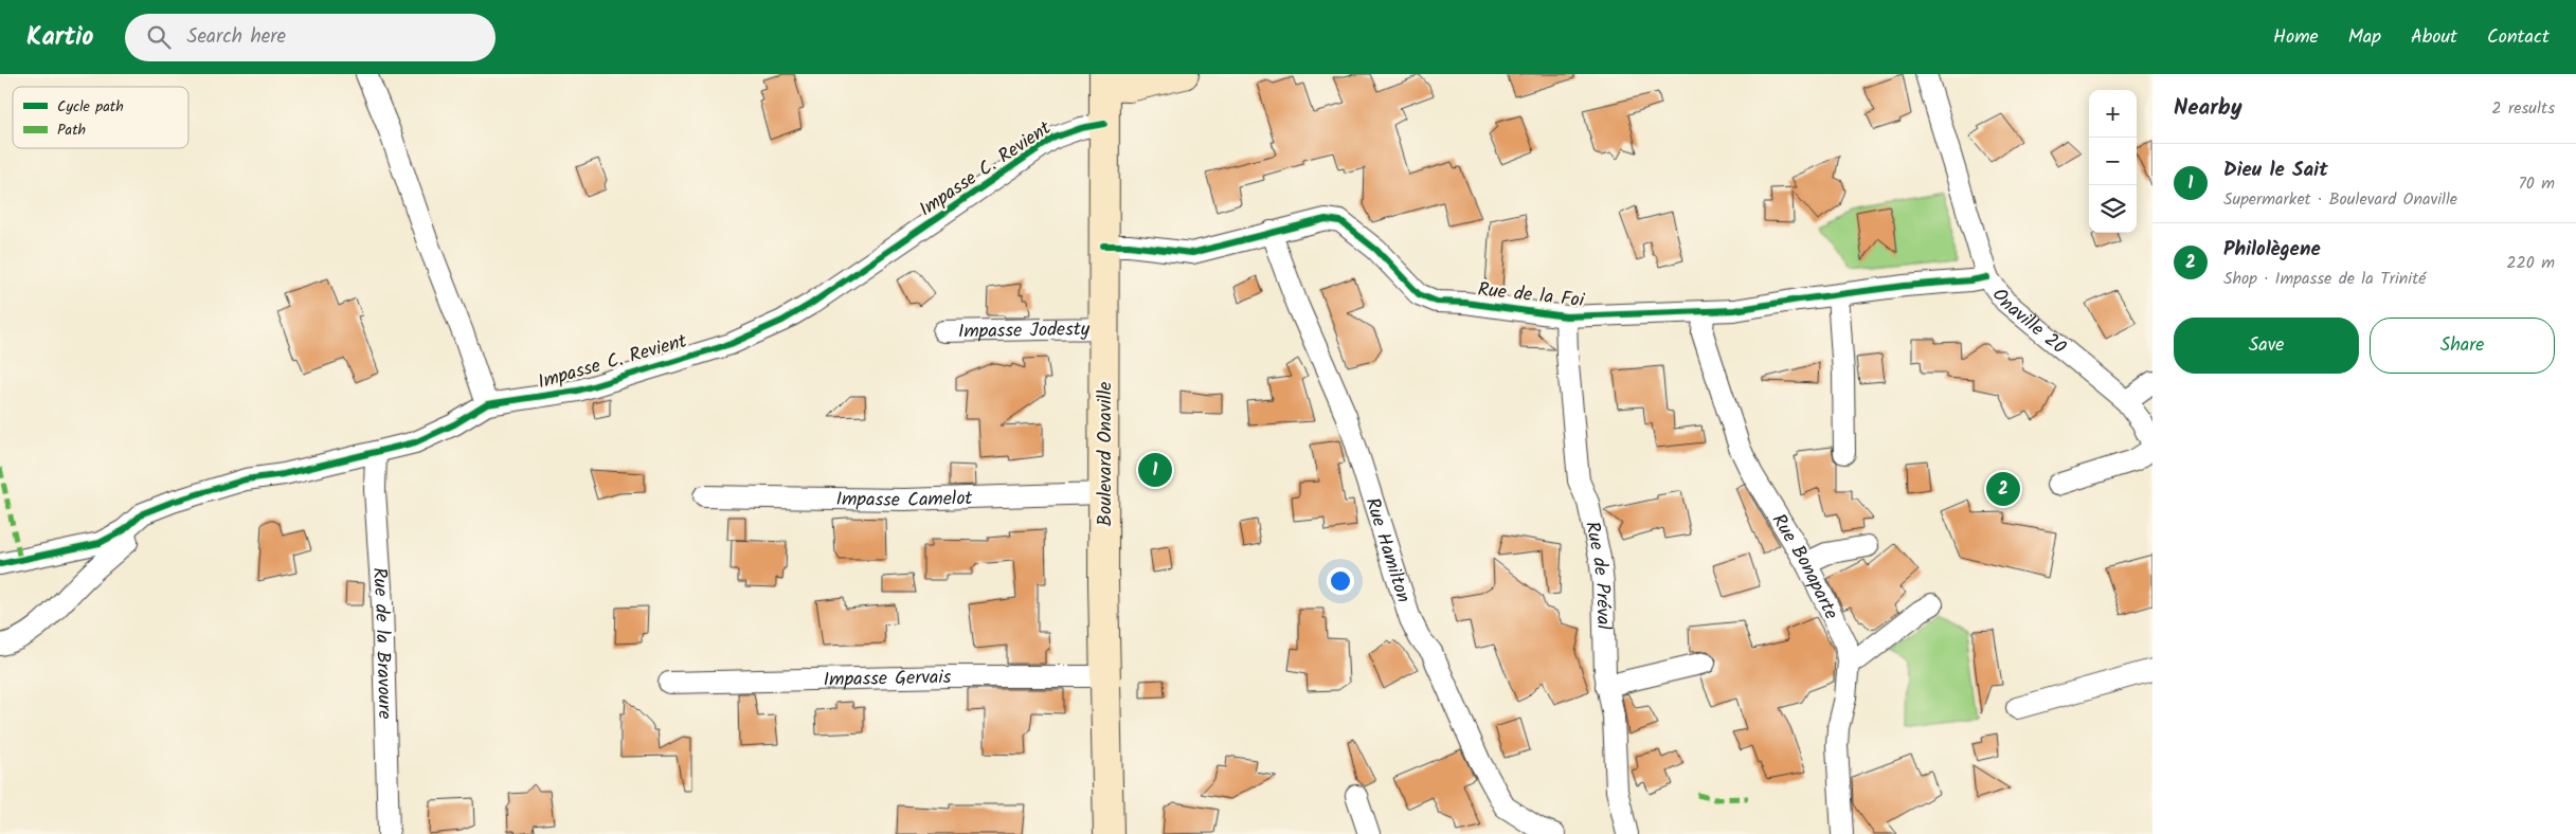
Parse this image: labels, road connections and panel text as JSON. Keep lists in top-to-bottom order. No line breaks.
{"streets":{"street":["Impasse C. Revient","Rue de la Foi","Onaville 20","Impasse Jodesty","Boulevard Onaville","Impasse Camelot","Rue Hamilton","Rue Bonaparte","Rue de Préval","Rue de la Bravoure","Impasse Gervais"]},"crossings":[["Impasse C. Revient","Boulevard Onaville"],["Impasse C. Revient","Rue de la Bravoure"],["Rue de la Foi","Onaville 20"],["Rue de la Foi","Boulevard Onaville"],["Rue de la Foi","Rue Hamilton"],["Rue de la Foi","Rue Bonaparte"],["Rue de la Foi","Rue de Préval"],["Impasse Jodesty","Boulevard Onaville"],["Boulevard Onaville","Impasse Camelot"],["Boulevard Onaville","Impasse Gervais"]],"legend":["Cycle path","Path"],"page":{"header":"Kartio","search":"Search here","nav":["Home","Map","About","Contact"],"heading":["Nearby","2 results"],"map_buttons":["+","−"],"list":[{"mark":"1","name":"Dieu le Sait","note":"Supermarket · Boulevard Onaville","value":"70 m"},{"mark":"2","name":"Philolègene","note":"Shop · Impasse de la Trinité","value":"220 m"}],"buttons":["Save","Share"],"pins":["1","2"]}}
